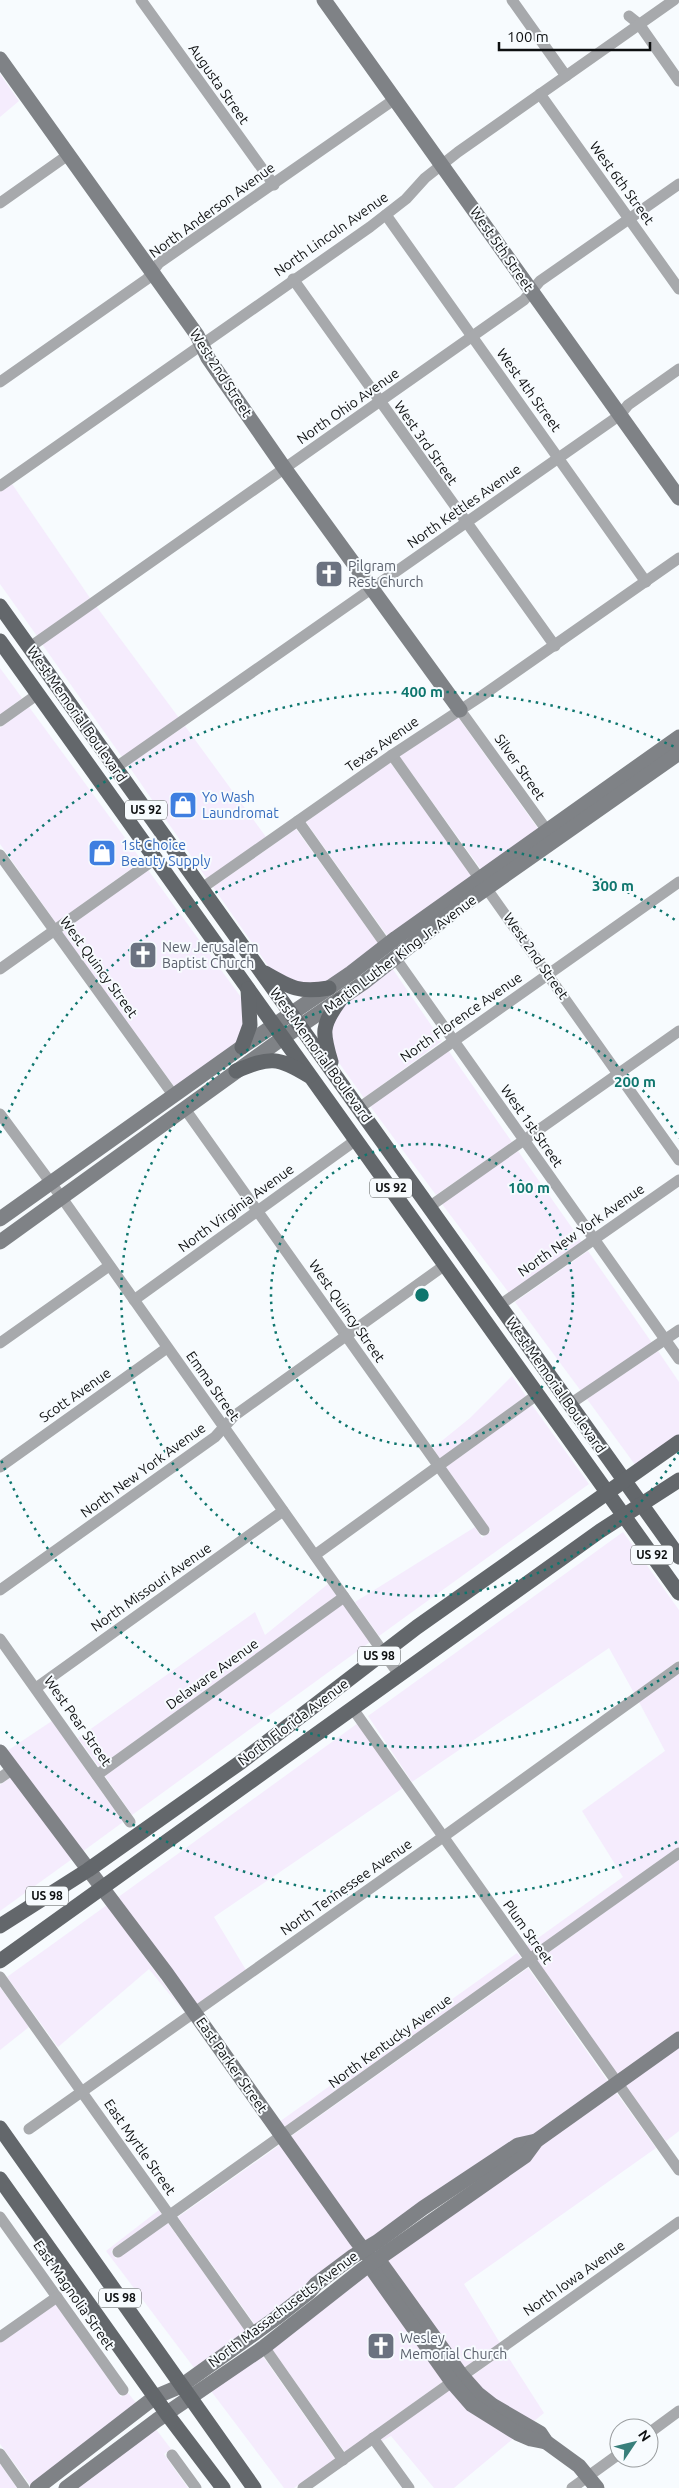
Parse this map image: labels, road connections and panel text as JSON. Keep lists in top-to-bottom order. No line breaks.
{"streets":{"main road":["West Memorial Boulevard","US 92","US 98","North Florida Avenue"],"street":["Augusta Street","West 6th Street","North Anderson Avenue","North Lincoln Avenue","West 5th Street","West 2nd Street","West 4th Street","North Ohio Avenue","West 3rd Street","North Kettles Avenue","Texas Avenue","Silver Street","Martin Luther King Jr. Avenue","West Quincy Street","North Florence Avenue","West 1st Street","North Virginia Avenue","North New York Avenue","Emma Street","Scott Avenue","North Missouri Avenue","Delaware Avenue","West Pear Street","North Tennessee Avenue","Plum Street","North Kentucky Avenue","East Parker Street","East Myrtle Street","North Iowa Avenue","East Magnolia Street","North Massachusetts Avenue"]},"crossings":[["Augusta Street","North Anderson Avenue"],["West 6th Street","North Lincoln Avenue"],["West 6th Street","North Ohio Avenue"],["North Anderson Avenue","West 5th Street"],["North Anderson Avenue","West 2nd Street"],["North Lincoln Avenue","West 5th Street"],["North Lincoln Avenue","West 2nd Street"],["North Lincoln Avenue","West 4th Street"],["North Lincoln Avenue","West 3rd Street"],["West 5th Street","North Ohio Avenue"],["West 5th Street","North Kettles Avenue"],["West 2nd Street","North Ohio Avenue"],["West 2nd Street","North Kettles Avenue"],["West 2nd Street","Texas Avenue"],["West 2nd Street","Silver Street"],["West 2nd Street","Martin Luther King Jr. Avenue"],["West 2nd Street","North Florence Avenue"],["West 4th Street","North Ohio Avenue"],["West 4th Street","North Kettles Avenue"],["West 4th Street","Texas Avenue"],["North Ohio Avenue","West 3rd Street"],["North Ohio Avenue","West Memorial Boulevard"],["West 3rd Street","North Kettles Avenue"],["West 3rd Street","Texas Avenue"],["North Kettles Avenue","West Memorial Boulevard"],["West Memorial Boulevard","Texas Avenue"],["West Memorial Boulevard","US 92"],["West Memorial Boulevard","Martin Luther King Jr. Avenue"],["West Memorial Boulevard","North Florence Avenue"],["West Memorial Boulevard","North Virginia Avenue"],["West Memorial Boulevard","North New York Avenue"],["West Memorial Boulevard","North Florida Avenue"],["Texas Avenue","Silver Street"],["Silver Street","Martin Luther King Jr. Avenue"],["US 92","North Florida Avenue"],["Martin Luther King Jr. Avenue","West Quincy Street"],["Martin Luther King Jr. Avenue","West 1st Street"],["Martin Luther King Jr. Avenue","Emma Street"],["West Quincy Street","North Virginia Avenue"],["West Quincy Street","North New York Avenue"],["North Florence Avenue","West 1st Street"],["West 1st Street","North New York Avenue"],["North Virginia Avenue","Emma Street"],["North New York Avenue","Emma Street"],["Emma Street","Scott Avenue"],["Emma Street","North Missouri Avenue"],["Emma Street","Delaware Avenue"],["Emma Street","North Florida Avenue"],["North Missouri Avenue","West Pear Street"],["US 98","North Massachusetts Avenue"],["Delaware Avenue","West Pear Street"],["North Florida Avenue","Plum Street"],["North Florida Avenue","East Parker Street"],["North Tennessee Avenue","Plum Street"],["North Tennessee Avenue","East Parker Street"],["North Tennessee Avenue","East Myrtle Street"],["Plum Street","North Kentucky Avenue"],["Plum Street","North Massachusetts Avenue"],["North Kentucky Avenue","East Parker Street"],["North Kentucky Avenue","East Myrtle Street"],["East Parker Street","North Iowa Avenue"],["East Parker Street","North Massachusetts Avenue"],["East Myrtle Street","North Massachusetts Avenue"]],"places":{"church":["Pilgram Rest Church","New Jerusalem Baptist Church","Wesley Memorial Church"],"shop":["Yo Wash Laundromat","1st Choice Beauty Supply"]},"scale_bar":"100 m","north":"top right","rings":["400 m","300 m","200 m","100 m"]}
